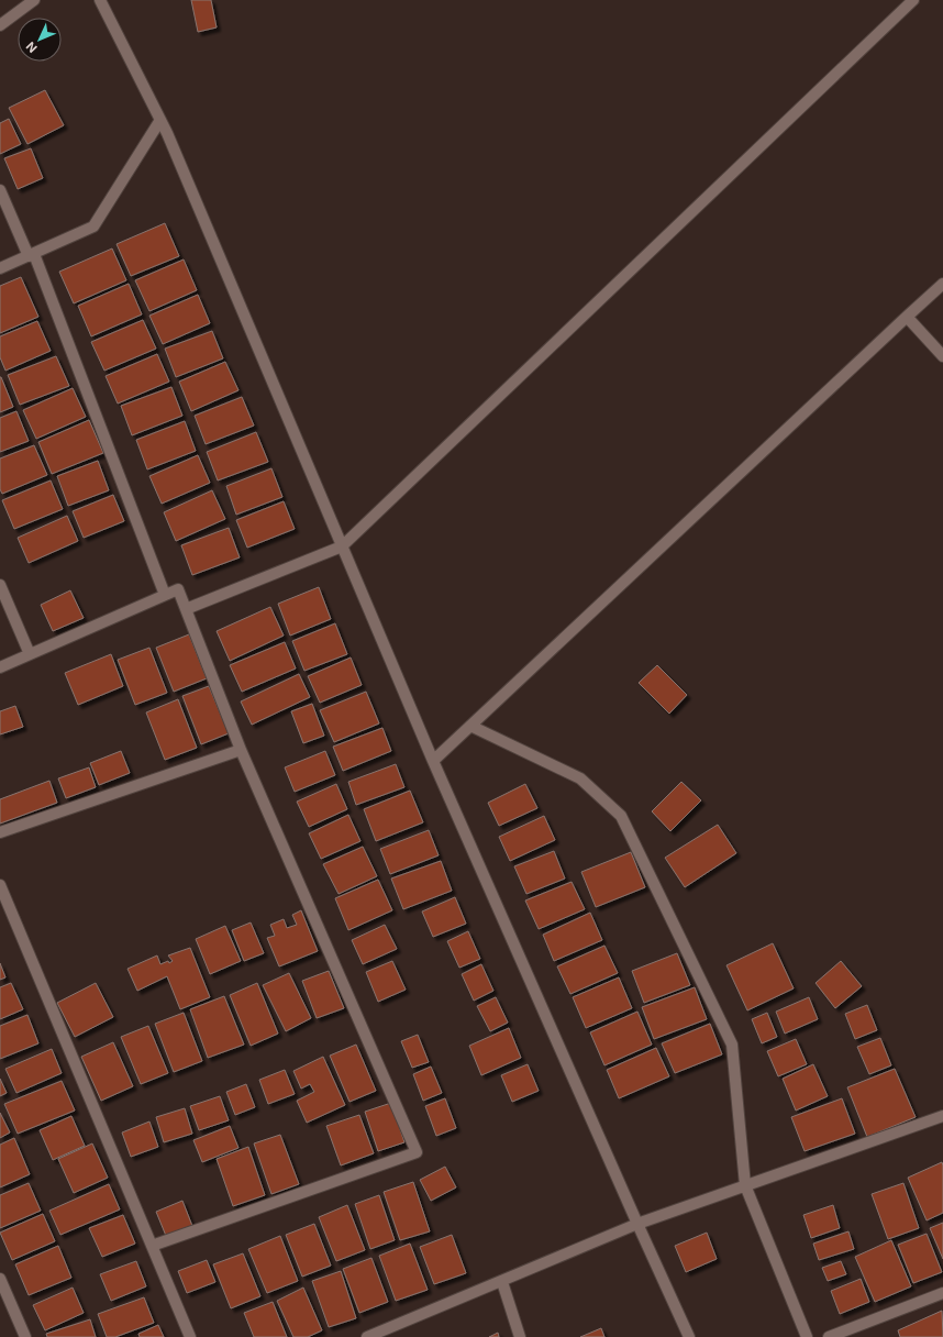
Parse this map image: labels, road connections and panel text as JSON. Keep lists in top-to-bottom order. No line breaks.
{"north":"bottom left"}
